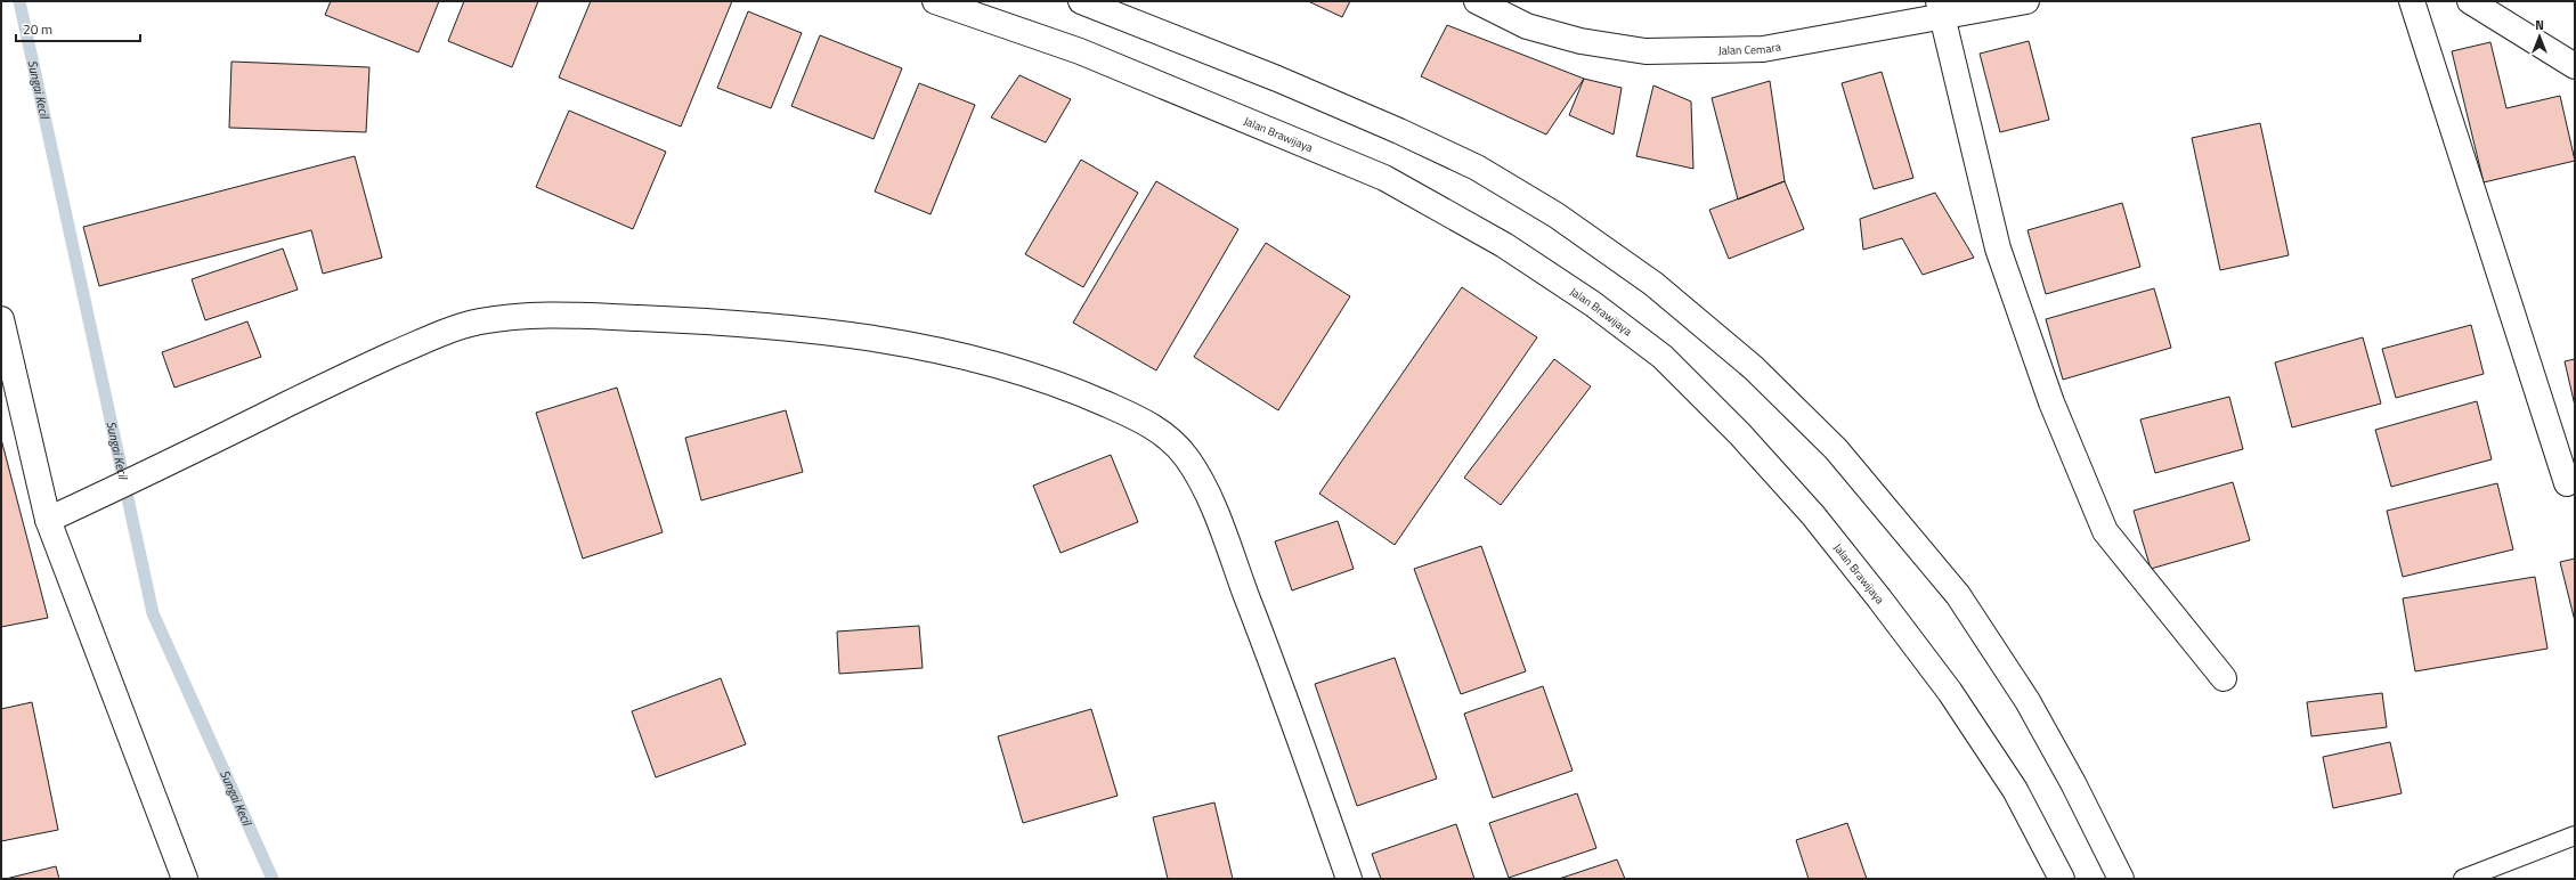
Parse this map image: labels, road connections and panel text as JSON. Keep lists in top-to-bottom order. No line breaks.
{"streets":{"main road":["Jalan Cemara","Jalan Brawijaya"]},"water":["Sungai Kecil"],"scale_bar":"20 m","north":"top"}
